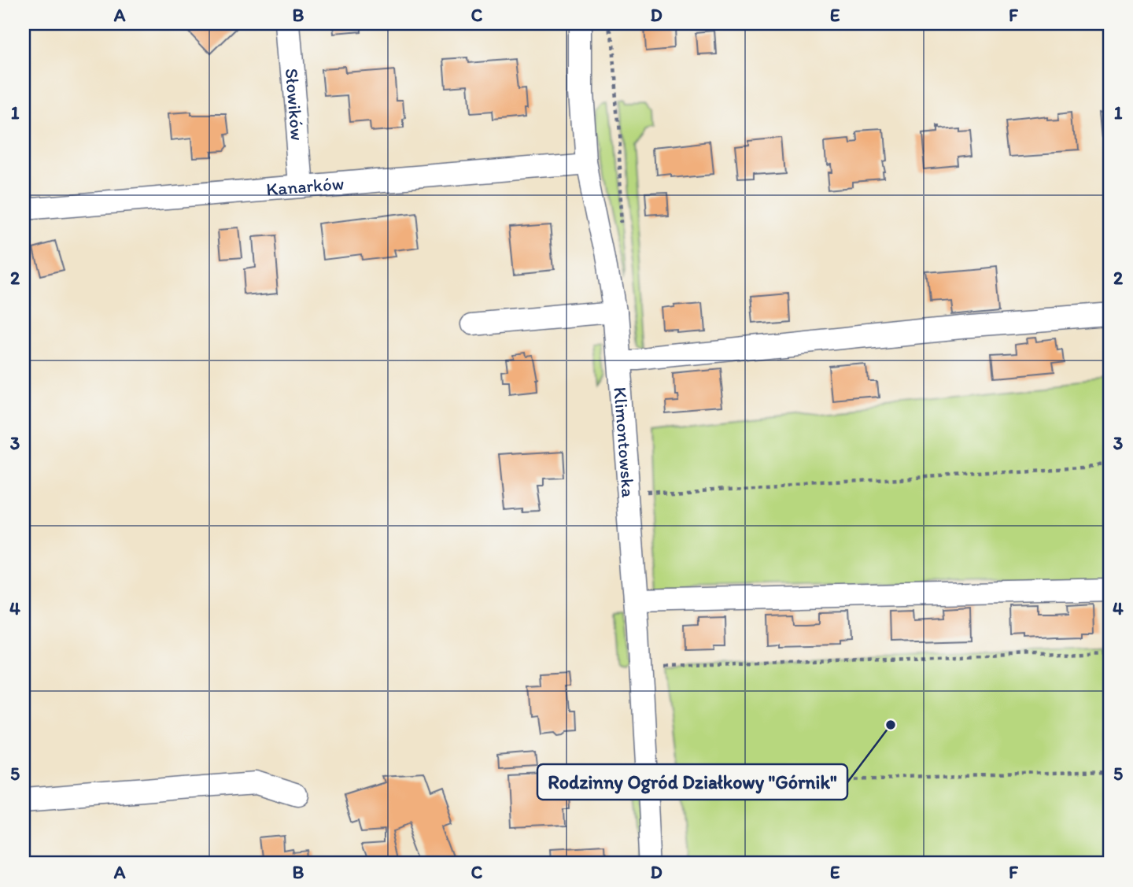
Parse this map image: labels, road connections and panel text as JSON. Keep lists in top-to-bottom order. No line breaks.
{"streets":{"street":["Słowików","Kanarków","Klimontowska"]},"crossings":[["Słowików","Kanarków"],["Kanarków","Klimontowska"]],"places":["Rodzinny Ogród Działkowy \"Górnik\""],"grid":{"columns":["A","B","C","D","E","F"],"rows":["1","2","3","4","5"]}}
